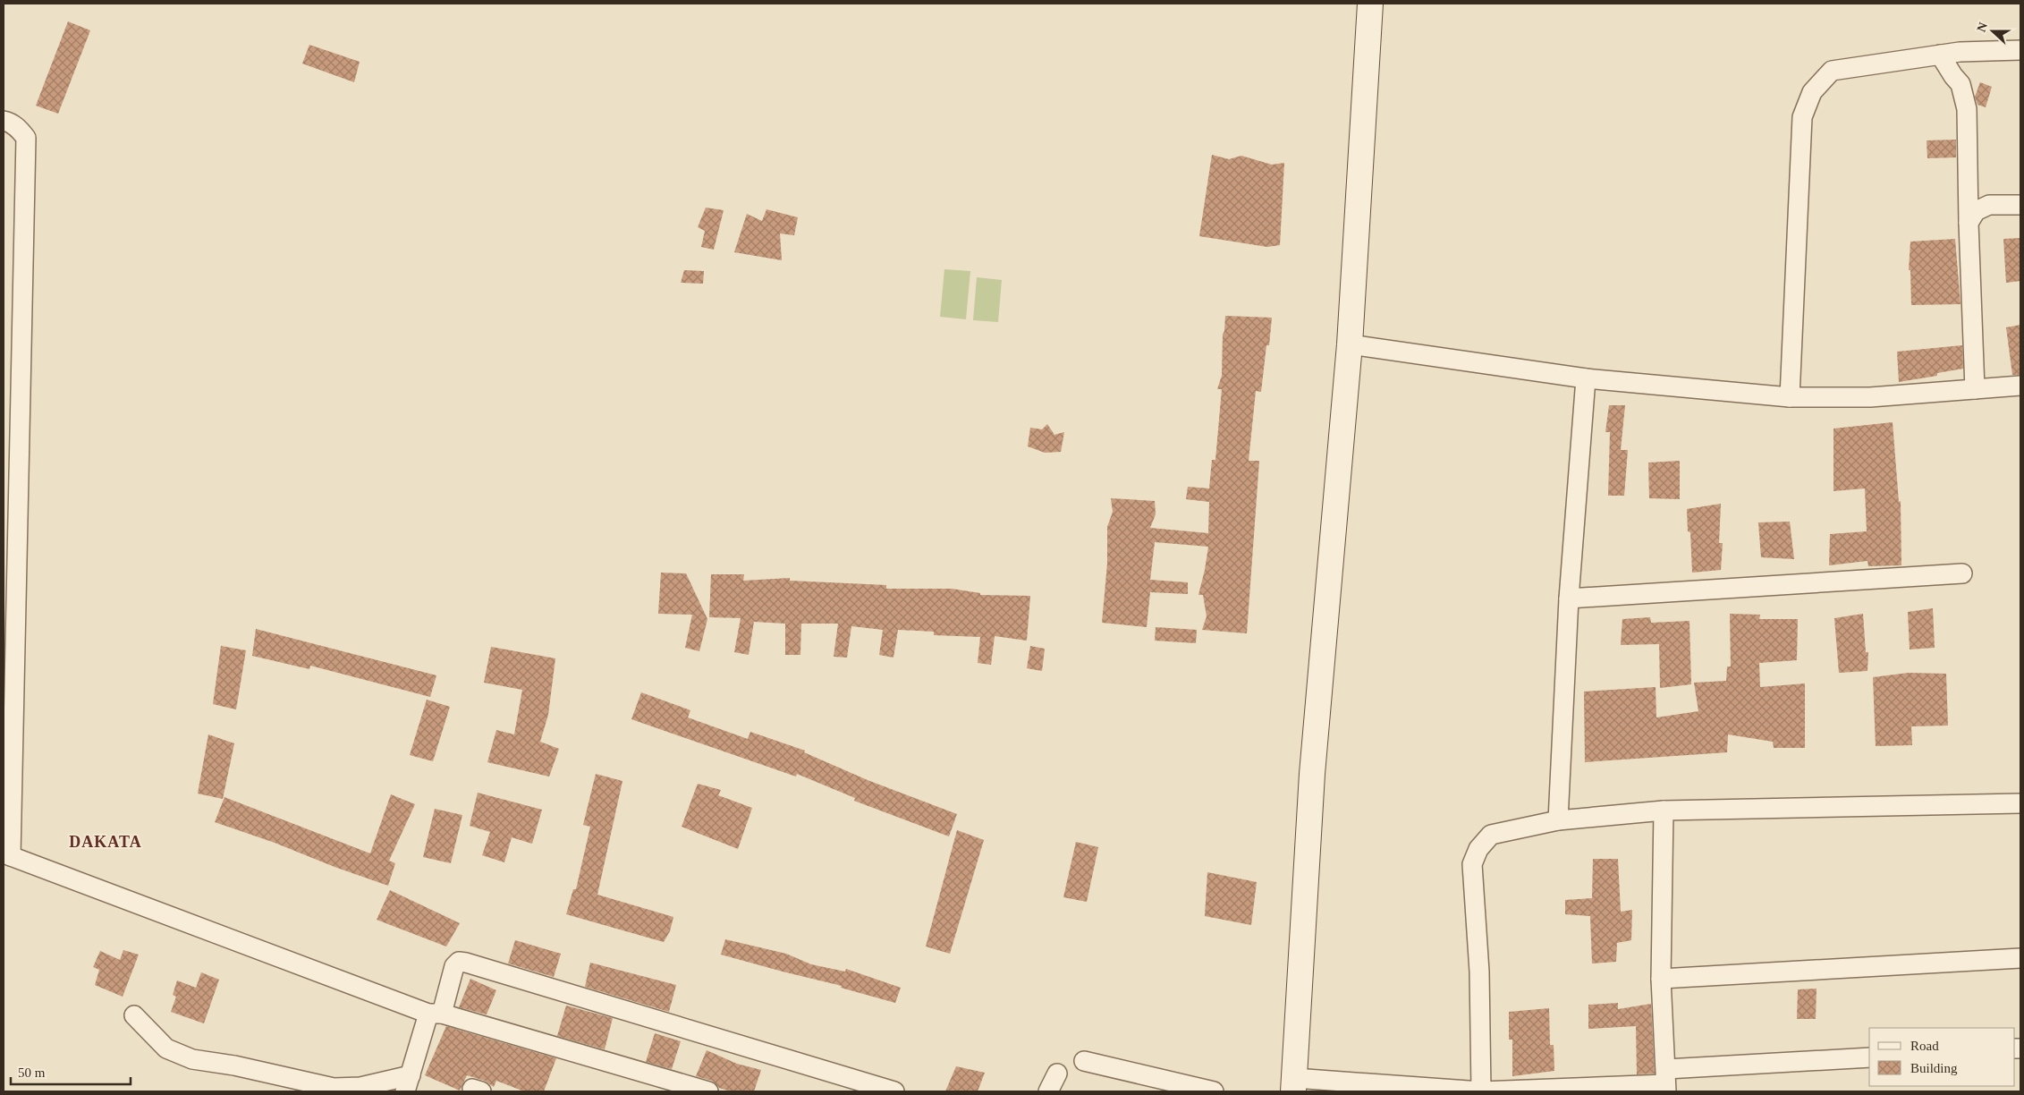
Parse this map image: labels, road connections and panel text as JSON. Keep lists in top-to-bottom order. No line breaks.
{"districts":["DAKATA"],"legend":["Road","Building"],"scale_bar":"50 m","north":"left"}
